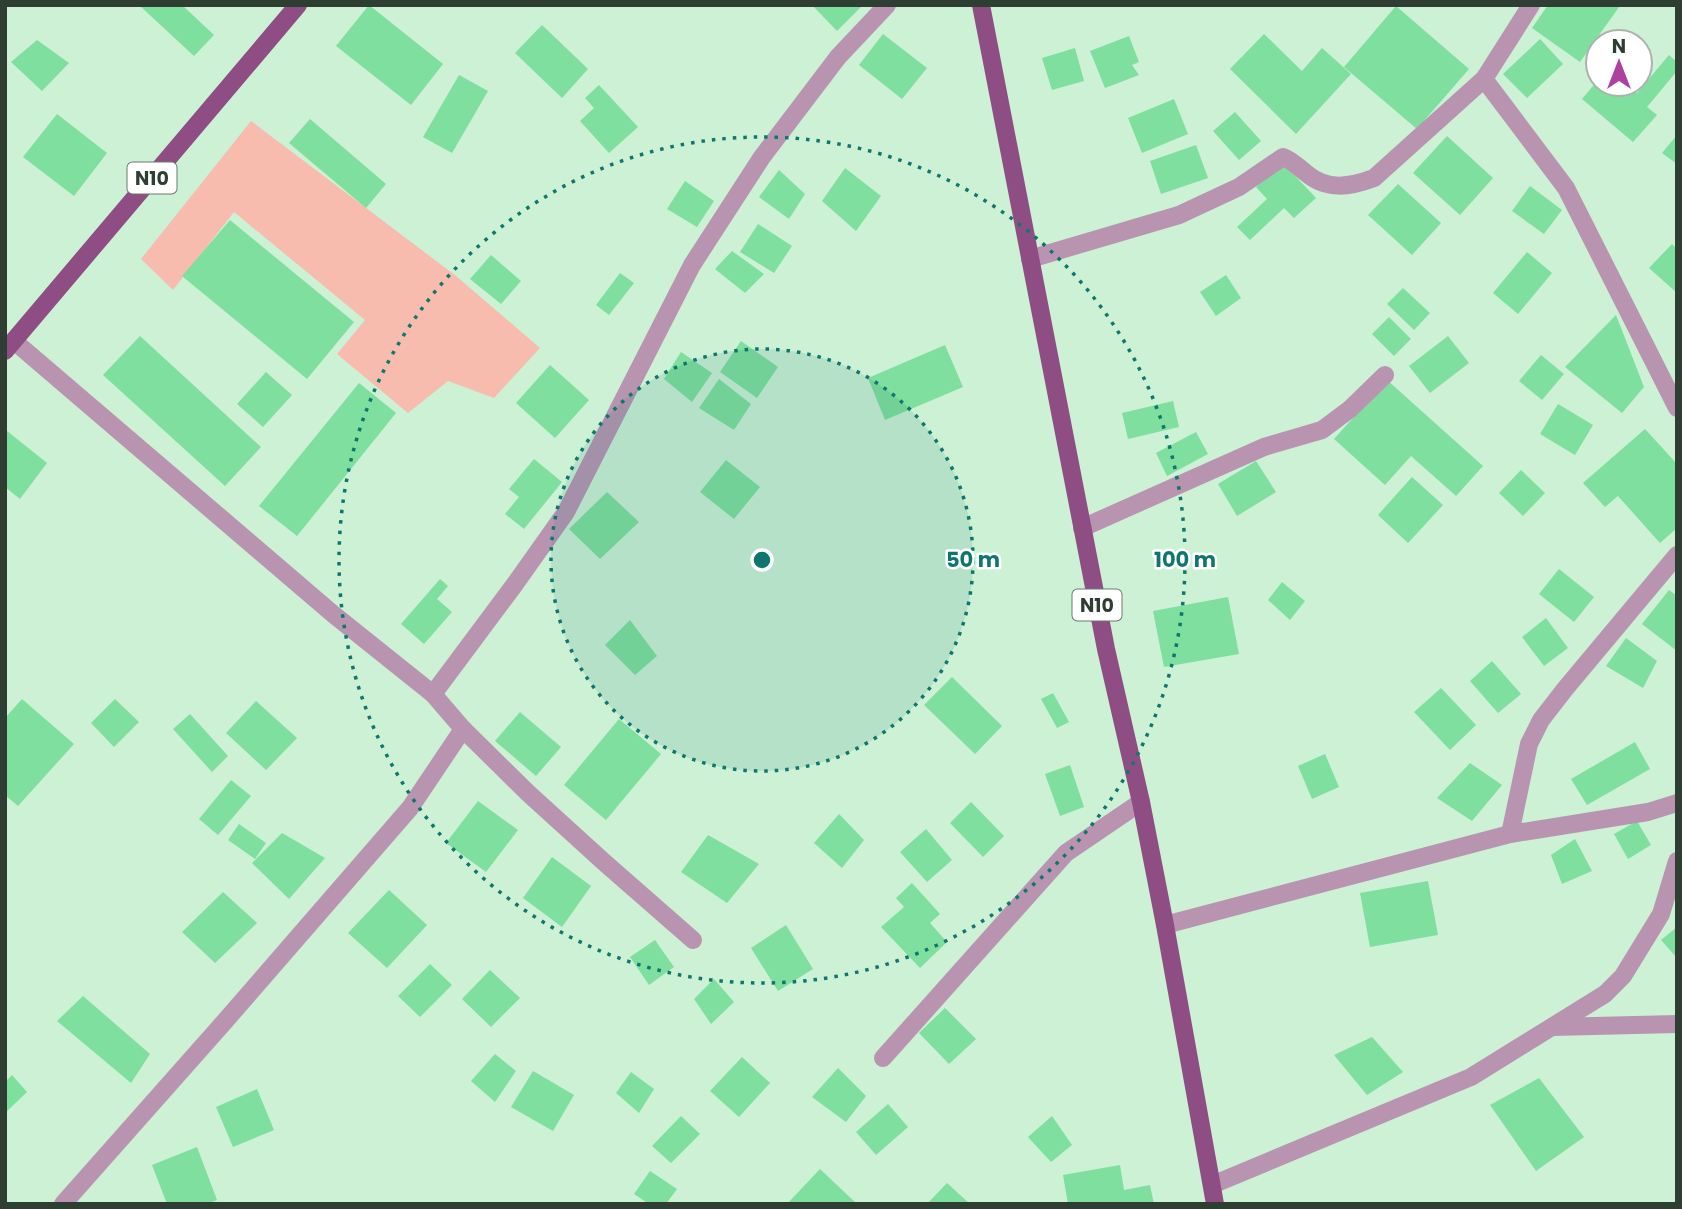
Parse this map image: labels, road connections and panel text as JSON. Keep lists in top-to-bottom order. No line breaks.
{"streets":{"main road":["N10"]},"north":"top","rings":["50 m","100 m"]}
